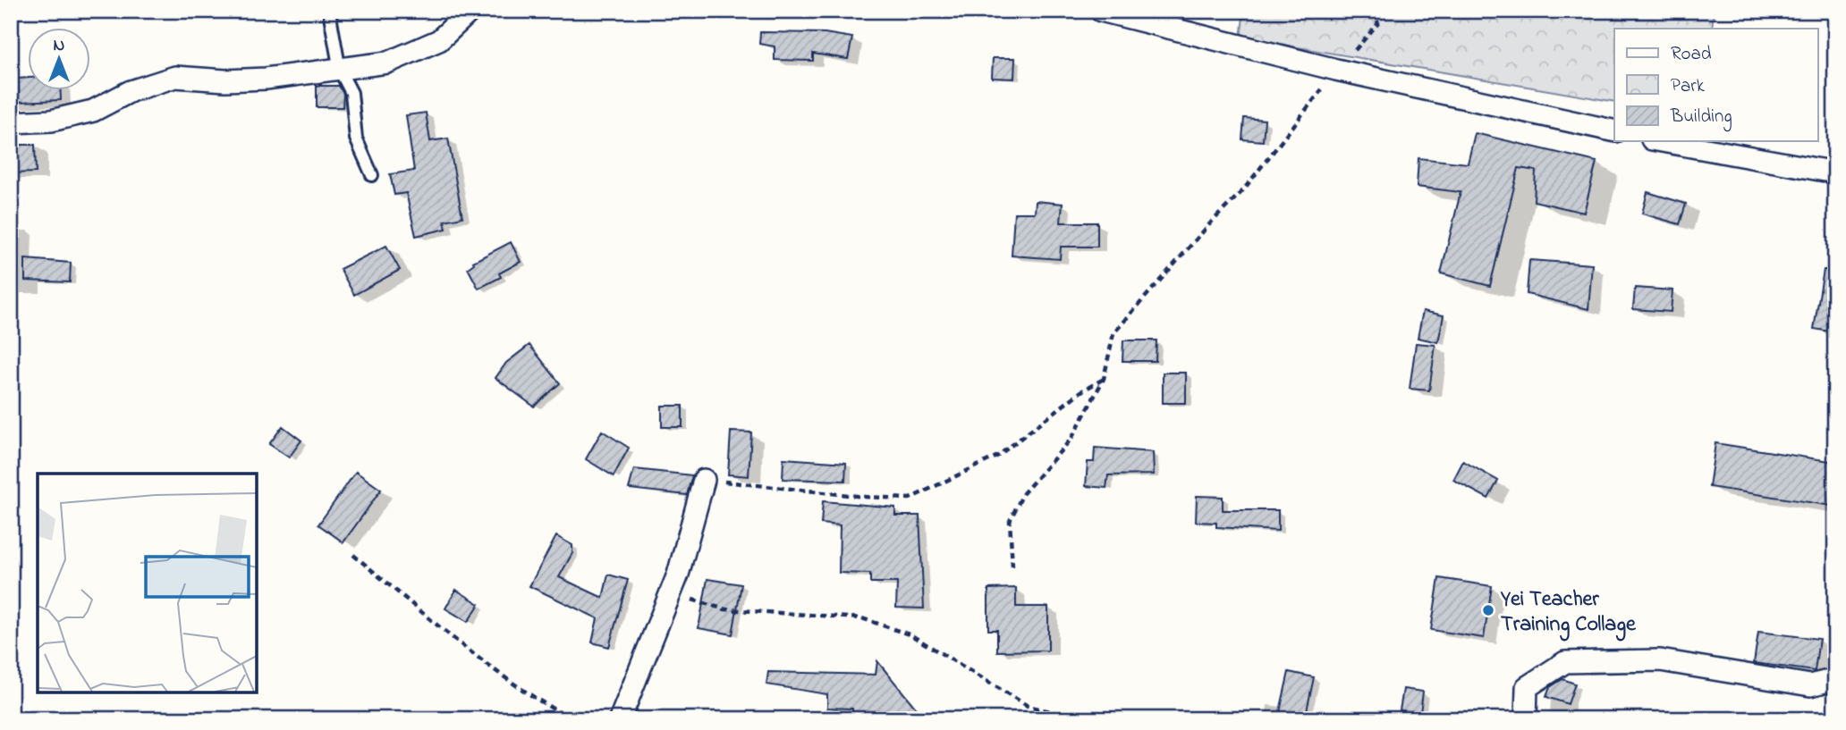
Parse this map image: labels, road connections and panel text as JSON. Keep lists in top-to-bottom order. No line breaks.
{"places":["Yei Teacher Training Collage"],"legend":["Road","Park","Building"],"north":"top"}
